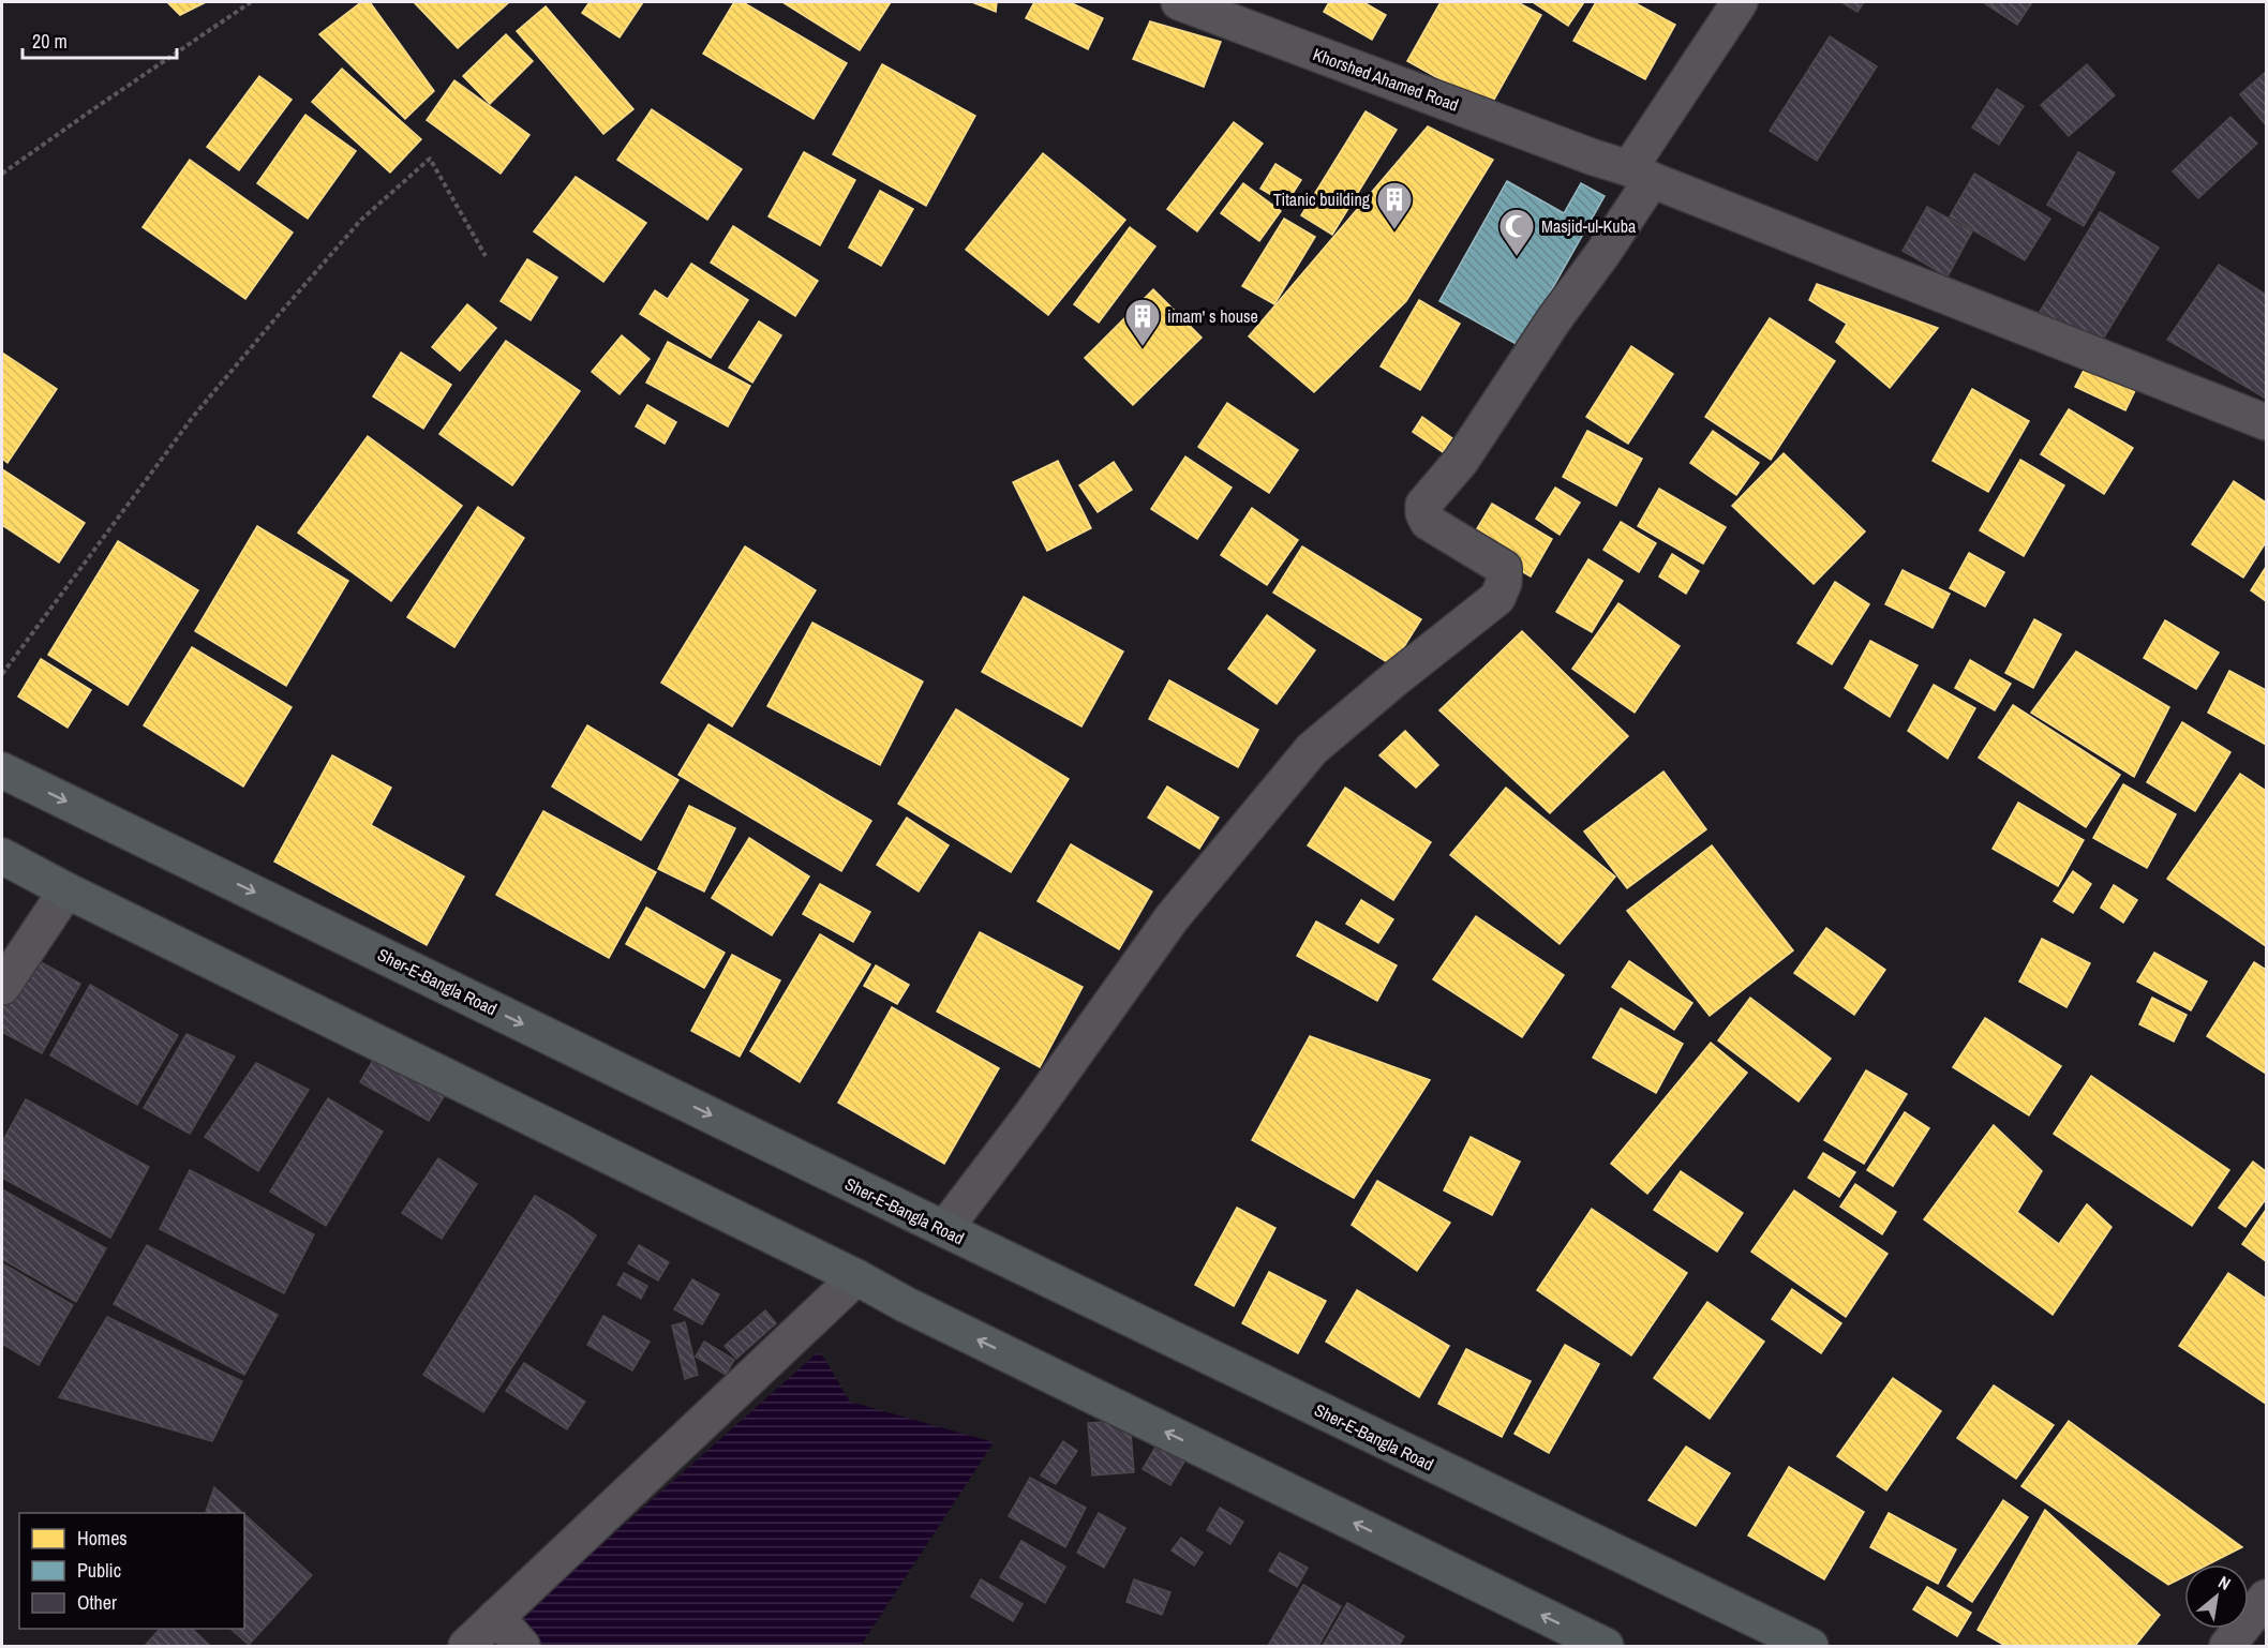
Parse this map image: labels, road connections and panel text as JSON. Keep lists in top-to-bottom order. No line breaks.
{"streets":{"highway":["Sher-E-Bangla Road"],"street":["Khorshed Ahamed Road"]},"places":{"building":["Titanic building","imam' s house"],"mosque":["Masjid-ul-Kuba"]},"legend":["Homes","Public","Other"],"scale_bar":"20 m","north":"top right"}
